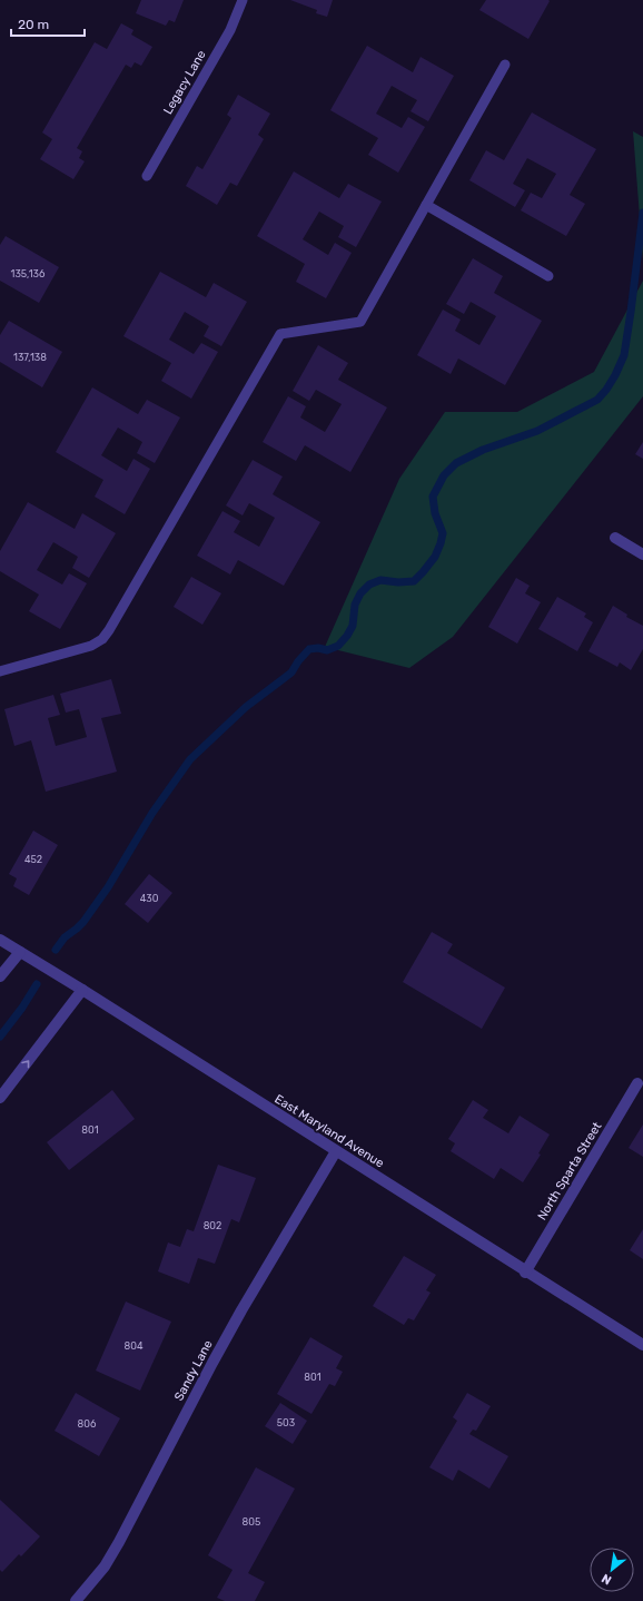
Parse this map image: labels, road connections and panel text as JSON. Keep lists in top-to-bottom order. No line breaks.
{"streets":{"street":["East Maryland Avenue","North Sparta Street","Sandy Lane"],"lane":["Legacy Lane"]},"crossings":[["East Maryland Avenue","North Sparta Street"],["East Maryland Avenue","Sandy Lane"]],"house_numbers":["135,136","137,138","452","430","801","802","804","801","503","806","805"],"scale_bar":"20 m","north":"bottom left"}
